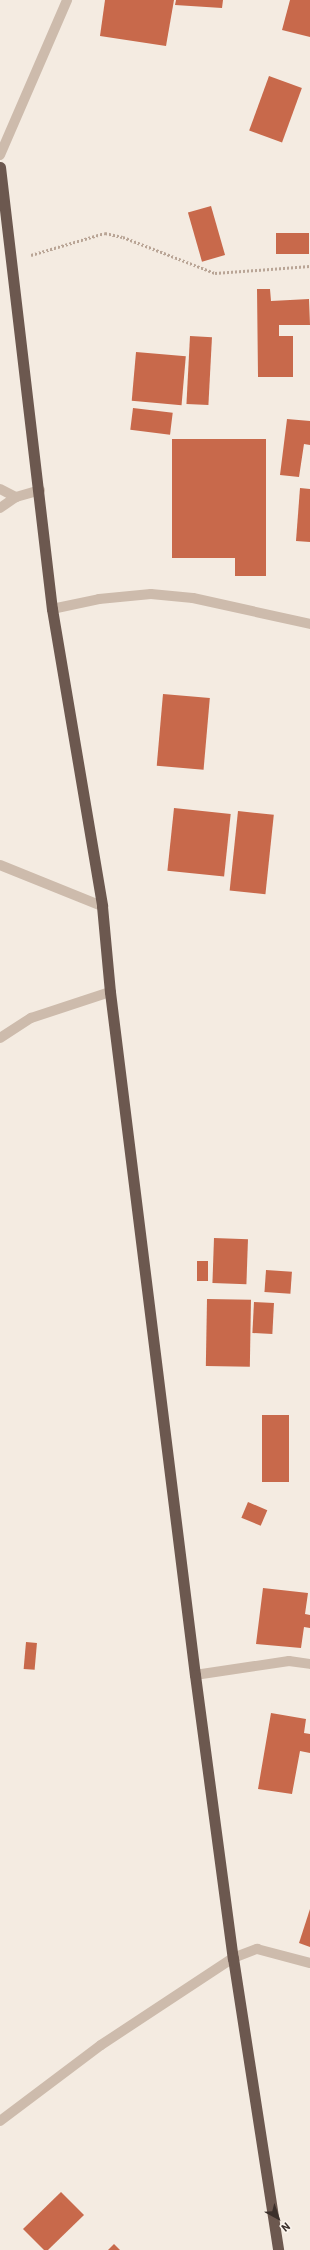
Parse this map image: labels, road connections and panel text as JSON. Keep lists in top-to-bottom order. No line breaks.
{"north":"bottom right"}
